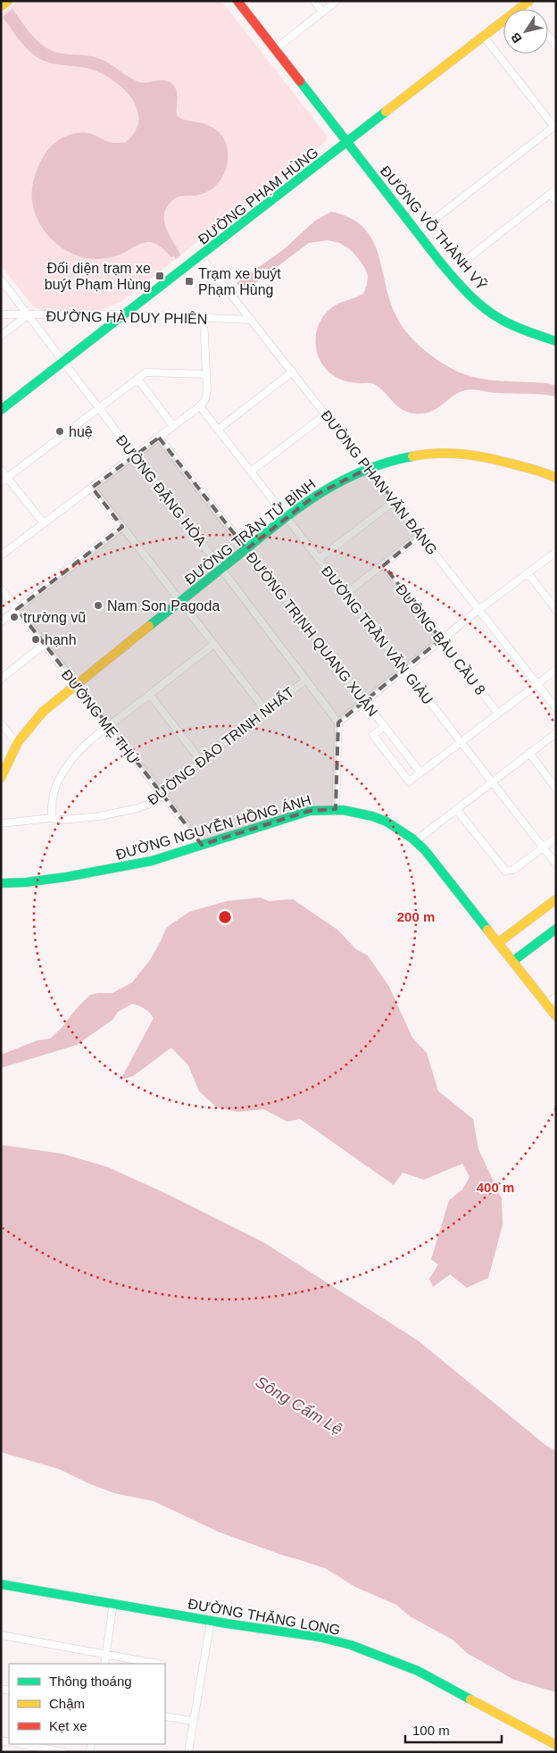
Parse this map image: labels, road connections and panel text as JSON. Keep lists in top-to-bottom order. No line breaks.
{"streets":{"street":["ĐƯỜNG PHẠM HÙNG","ĐƯỜNG VÕ THÀNH VỸ","ĐƯỜNG HÀ DUY PHIÊN","ĐƯỜNG PHAN VĂN ĐÁNG","ĐƯỜNG ĐẶNG HÒA","ĐƯỜNG TRẦN TỬ BÌNH","ĐƯỜNG TRỊNH QUANG XUÂN","ĐƯỜNG TRẦN VĂN GIÀU","ĐƯỜNG BÀU CẦU 8","ĐƯỜNG MẸ THỨ","ĐƯỜNG ĐÀO TRINH NHẤT","ĐƯỜNG NGUYỄN HỒNG ÁNH","ĐƯỜNG THĂNG LONG"]},"crossings":[["ĐƯỜNG PHẠM HÙNG","ĐƯỜNG VÕ THÀNH VỸ"],["ĐƯỜNG PHẠM HÙNG","ĐƯỜNG HÀ DUY PHIÊN"],["ĐƯỜNG PHẠM HÙNG","ĐƯỜNG PHAN VĂN ĐÁNG"],["ĐƯỜNG PHẠM HÙNG","ĐƯỜNG ĐẶNG HÒA"],["ĐƯỜNG HÀ DUY PHIÊN","ĐƯỜNG PHAN VĂN ĐÁNG"],["ĐƯỜNG HÀ DUY PHIÊN","ĐƯỜNG ĐẶNG HÒA"],["ĐƯỜNG PHAN VĂN ĐÁNG","ĐƯỜNG TRẦN TỬ BÌNH"],["ĐƯỜNG PHAN VĂN ĐÁNG","ĐƯỜNG TRỊNH QUANG XUÂN"],["ĐƯỜNG ĐẶNG HÒA","ĐƯỜNG TRẦN TỬ BÌNH"],["ĐƯỜNG ĐẶNG HÒA","ĐƯỜNG ĐÀO TRINH NHẤT"],["ĐƯỜNG TRẦN TỬ BÌNH","ĐƯỜNG TRỊNH QUANG XUÂN"],["ĐƯỜNG TRẦN TỬ BÌNH","ĐƯỜNG TRẦN VĂN GIÀU"],["ĐƯỜNG TRẦN TỬ BÌNH","ĐƯỜNG MẸ THỨ"],["ĐƯỜNG TRỊNH QUANG XUÂN","ĐƯỜNG TRẦN VĂN GIÀU"],["ĐƯỜNG TRỊNH QUANG XUÂN","ĐƯỜNG BÀU CẦU 8"],["ĐƯỜNG MẸ THỨ","ĐƯỜNG ĐÀO TRINH NHẤT"],["ĐƯỜNG MẸ THỨ","ĐƯỜNG NGUYỄN HỒNG ÁNH"]],"water":["Sông Cẩm Lệ"],"places":{"transit":["Đối diện trạm xe buýt Phạm Hùng","Trạm xe buýt Phạm Hùng"],"other":["huệ","Nam Son Pagoda","trường vũ","hạnh"]},"legend":["Thông thoáng","Chậm","Kẹt xe"],"scale_bar":"100 m","north":"bottom left","rings":["200 m","400 m"]}
